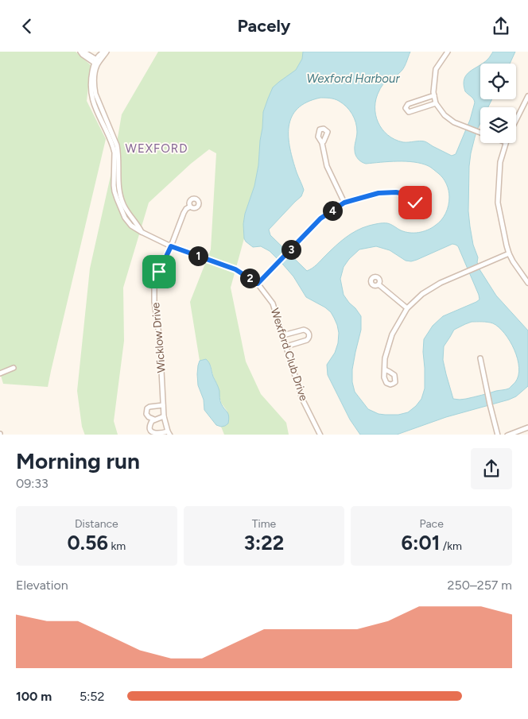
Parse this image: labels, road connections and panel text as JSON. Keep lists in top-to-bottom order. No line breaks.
{"streets":{"street":["Wicklow Drive","Wexford Club Drive"]},"crossings":[["Wicklow Drive","Wexford Club Drive"]],"districts":["WEXFORD"],"water":["Wexford Harbour"],"page":{"header":"Pacely","pins":["4","3","1","2"],"heading":["Morning run","09:33"],"stats":[["Distance","0.56 km"],["Time","3:22"],["Pace","6:01 /km"]],"chart":["Elevation","250–257 m"],"list":[{"name":"100 m","note":"5:52"}]}}
